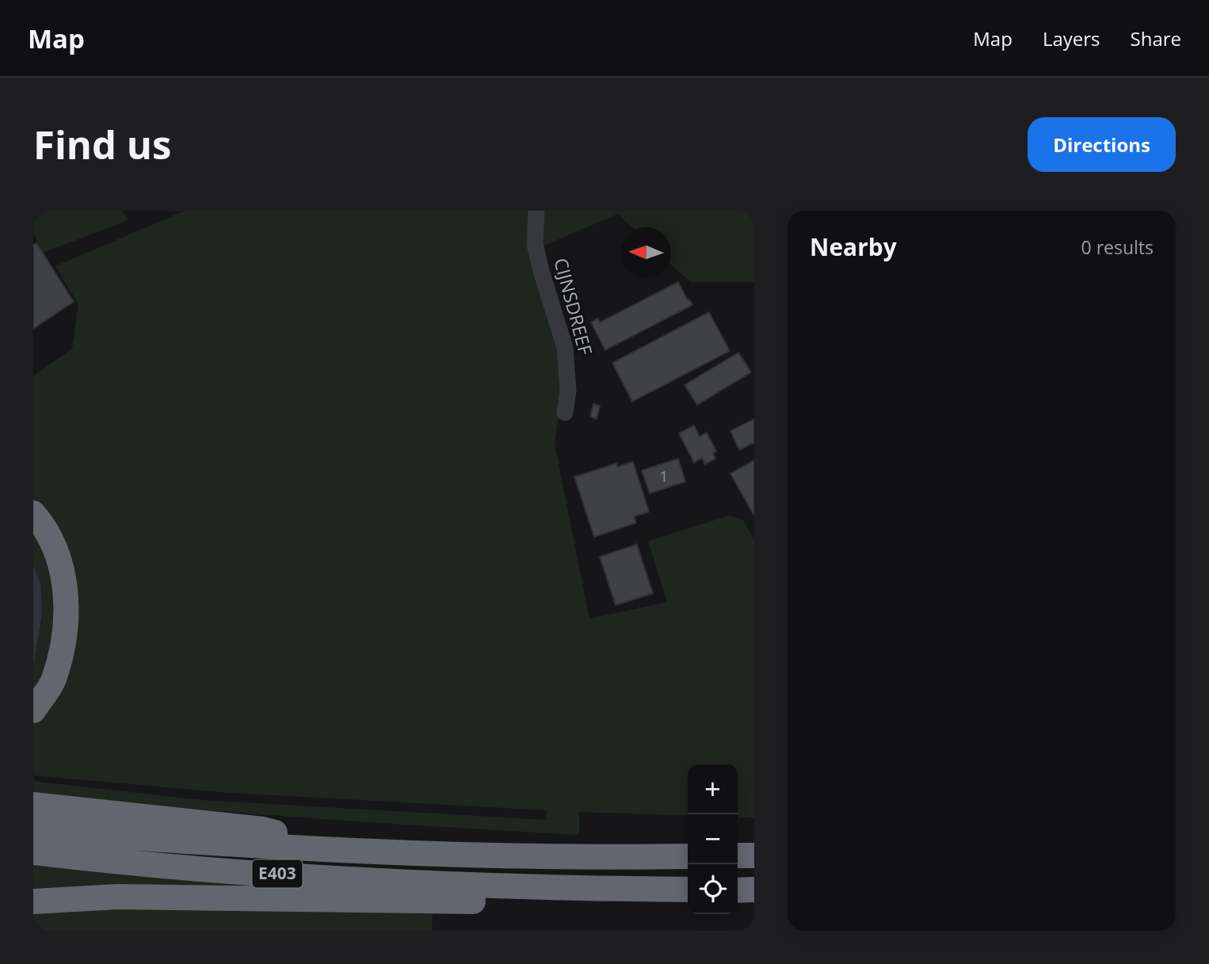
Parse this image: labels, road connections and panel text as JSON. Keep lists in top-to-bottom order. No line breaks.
{"streets":{"highway":["E403"],"street":["CIJNSDREEF"]},"house_numbers":["1"],"north":"left","page":{"header":"Map","nav":["Map","Layers","Share"],"buttons":"Directions","title":"Find us","heading":["Nearby","0 results"],"map_buttons":["+","−"]}}
